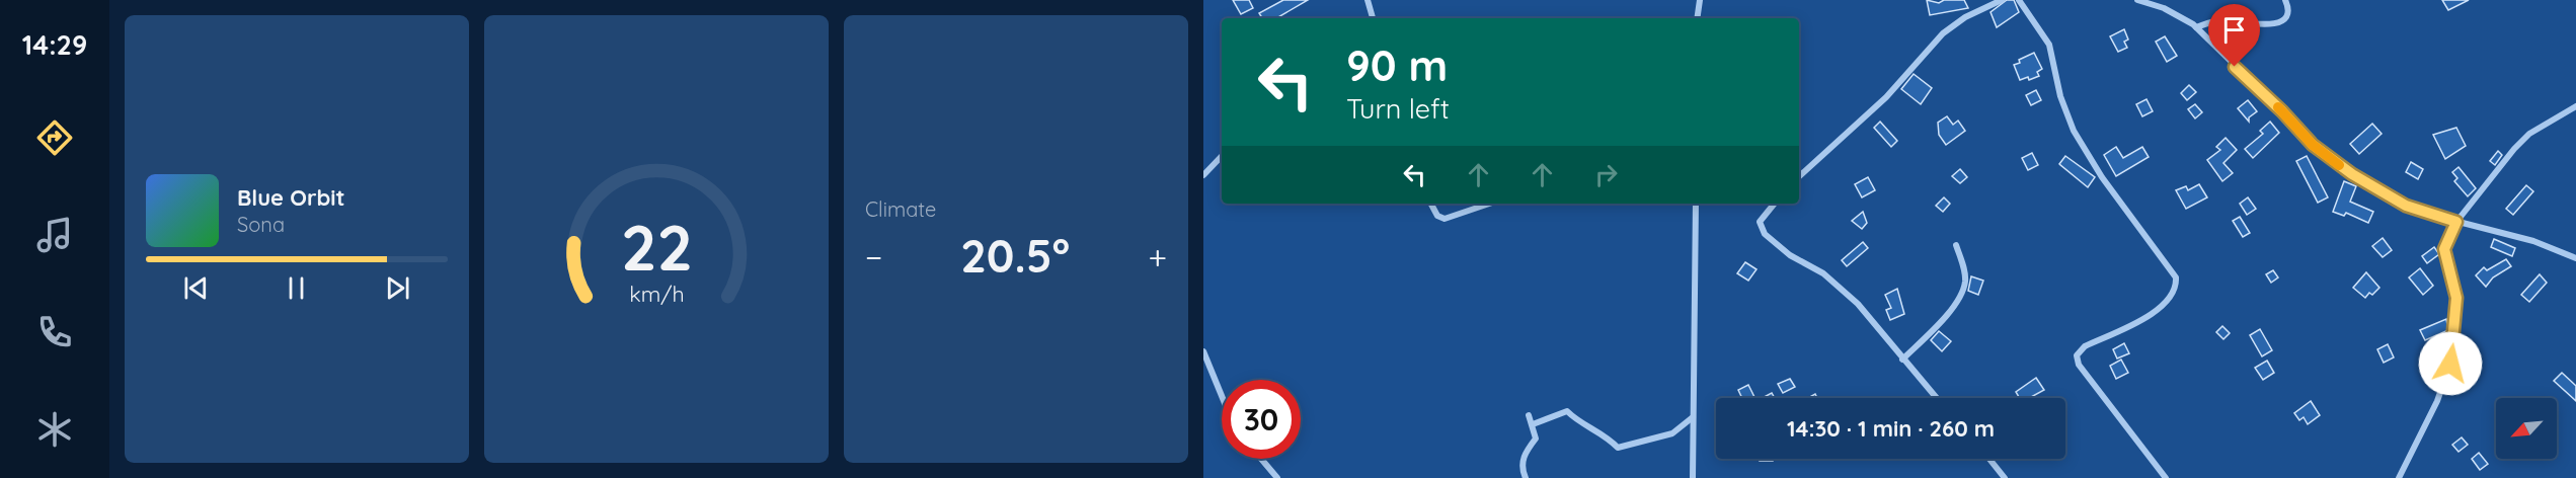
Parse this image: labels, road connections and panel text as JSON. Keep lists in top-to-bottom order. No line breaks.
{"north":"bottom left","page":{"tabs":"14:29","tile":"Climate","turn":["90 m","Turn left"],"song":["Blue Orbit","Sona"],"heat":["−","20.5°","+"],"limit":"30","trip":"14:30 · 1 min · 260 m","gauge":["22","km/h"]}}
